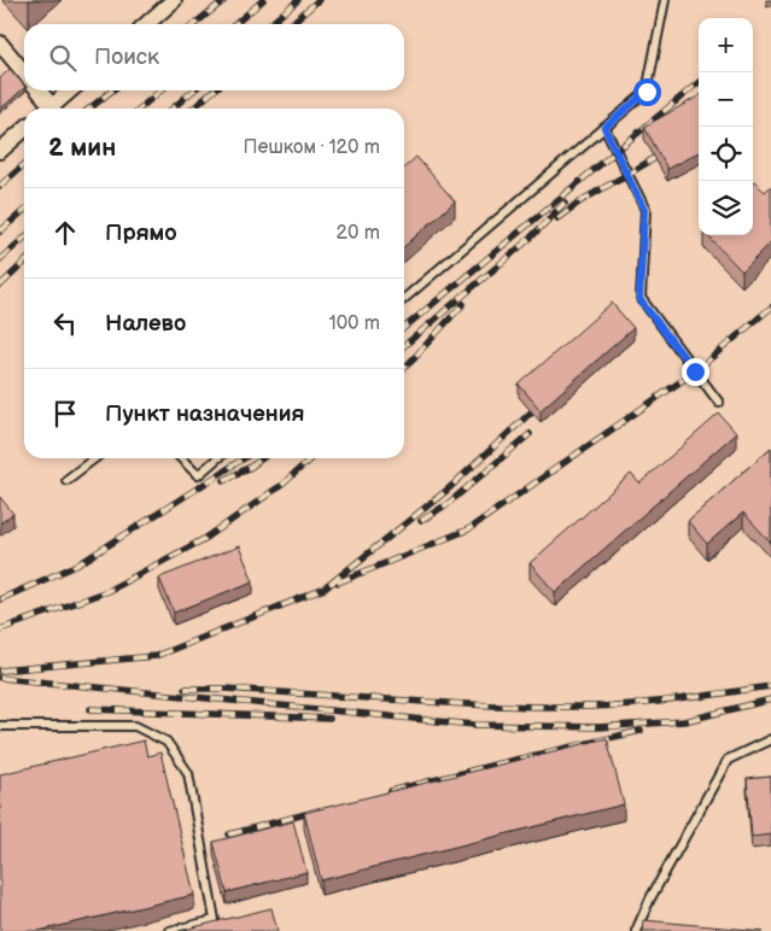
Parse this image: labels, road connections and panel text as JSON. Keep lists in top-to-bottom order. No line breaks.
{"page":{"map_buttons":["+","−"],"search":"Поиск","heading":["2 мин","Пешком · 120 m"],"list":[["Прямо","20 m"],["Налево","100 m"],"Пункт назначения"]}}
